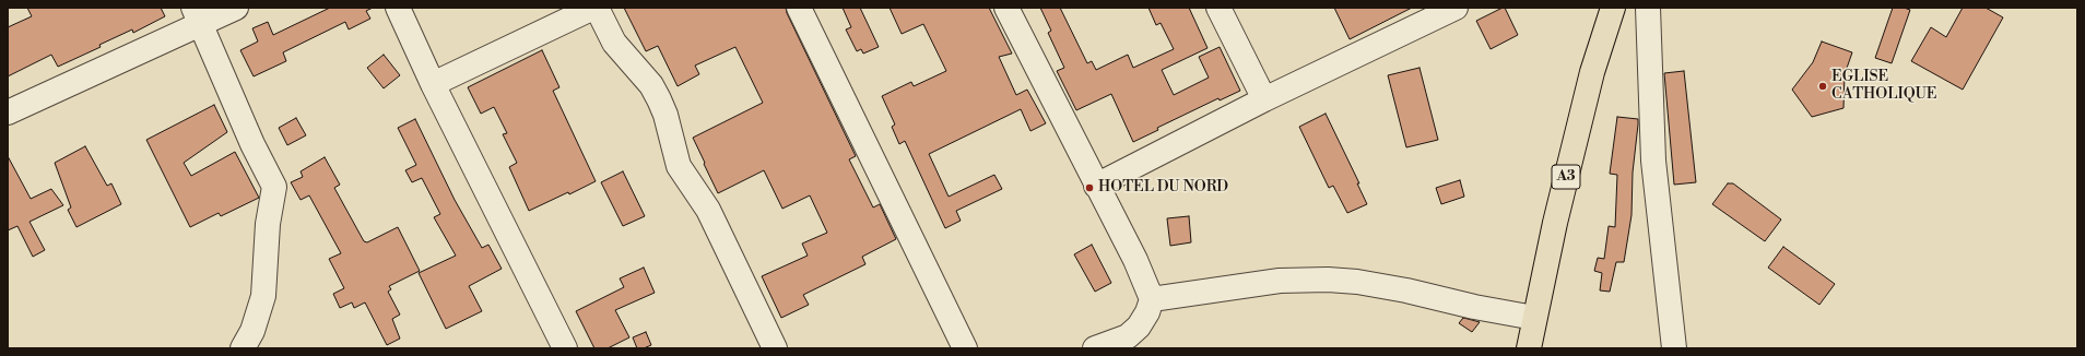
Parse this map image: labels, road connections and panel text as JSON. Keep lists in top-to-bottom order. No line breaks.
{"streets":{"highway":["A3"]},"places":["EGLISE CATHOLIQUE","HOTEL DU NORD"]}
